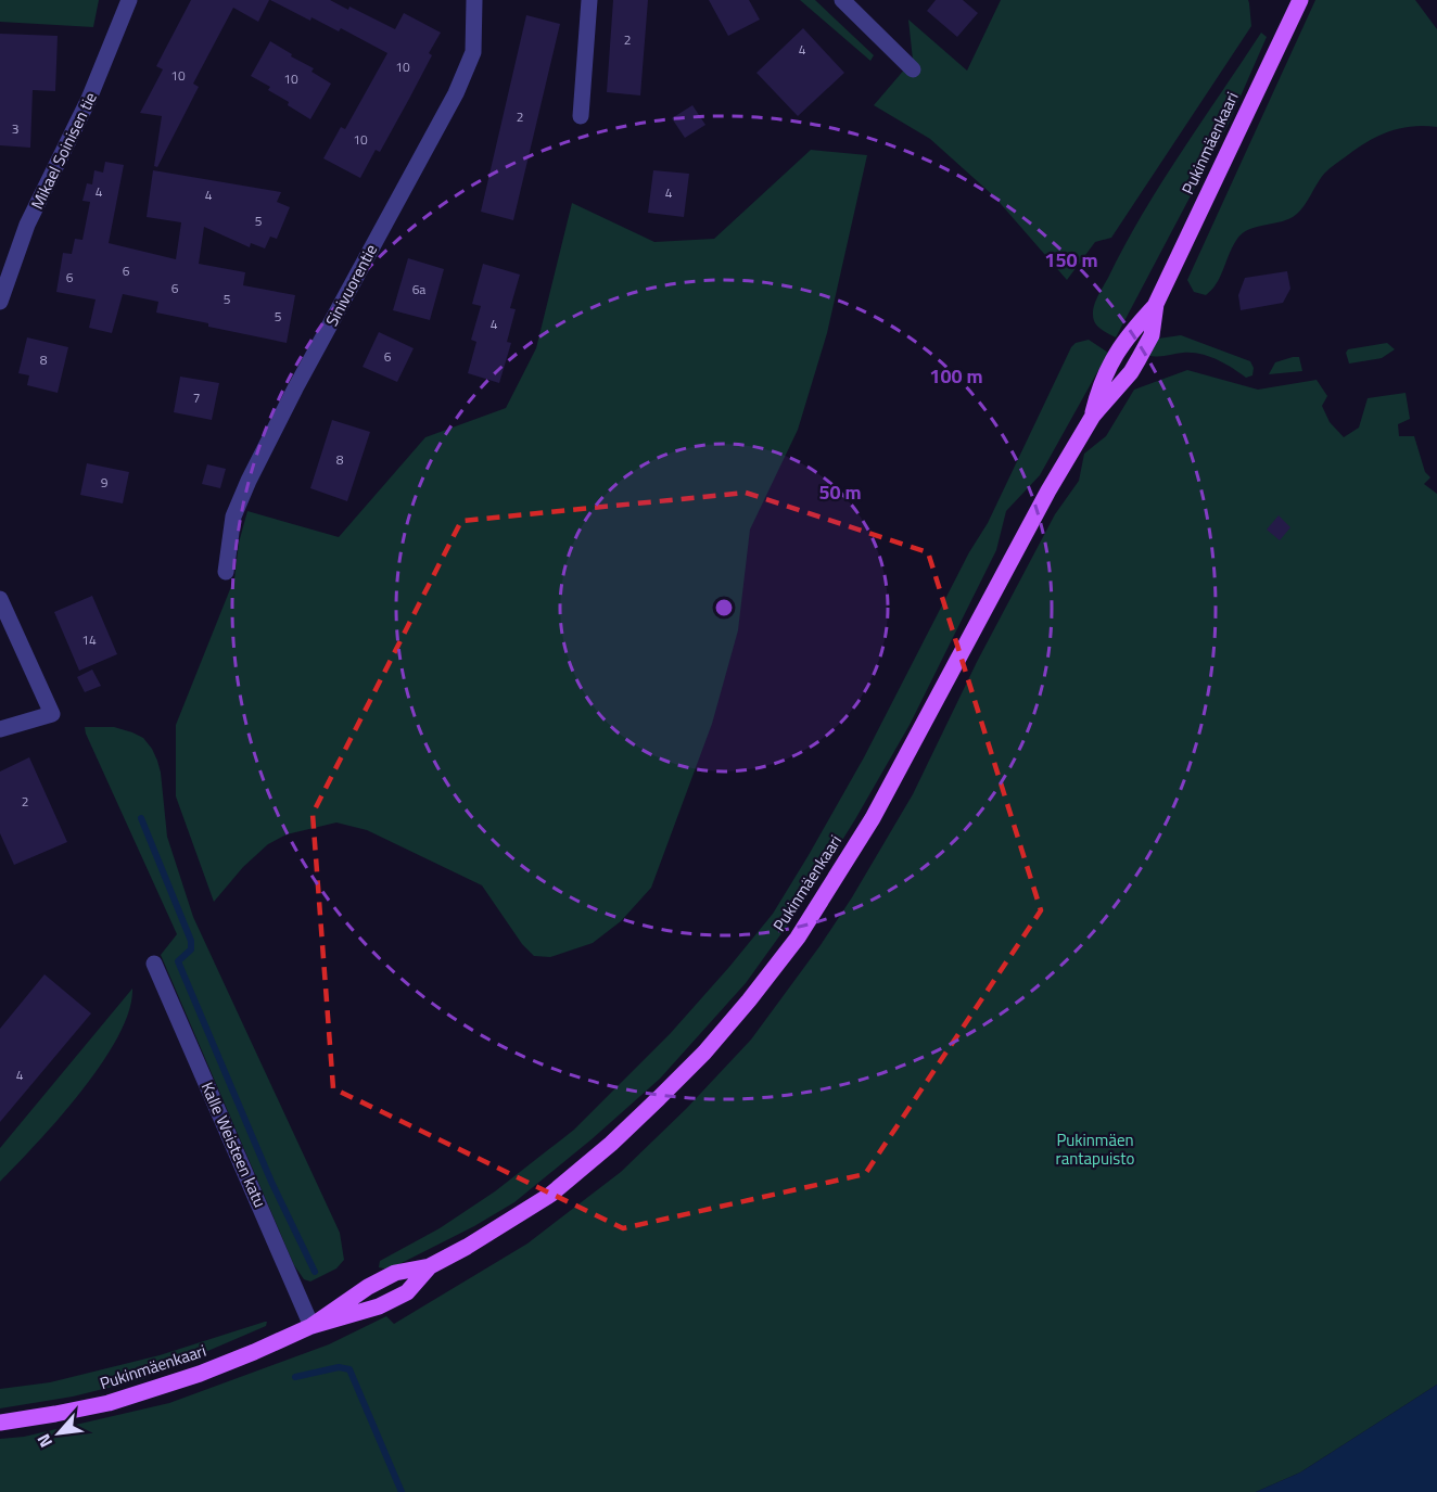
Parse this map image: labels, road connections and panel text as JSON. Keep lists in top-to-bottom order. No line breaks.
{"streets":{"main road":["Pukinmäenkaari"],"street":["Mikael Soinisen tie","Sinivuorentie","Kalle Weisteen katu"]},"crossings":[["Pukinmäenkaari","Kalle Weisteen katu"]],"parks":["Pukinmäen rantapuisto"],"house_numbers":["2","4","10","10","10","2","3","10","4","4","4","5","6","6","6","6a","5","5","4","6","8","7","8","9","14","2","4"],"north":"bottom left","rings":["150 m","100 m","50 m"]}
